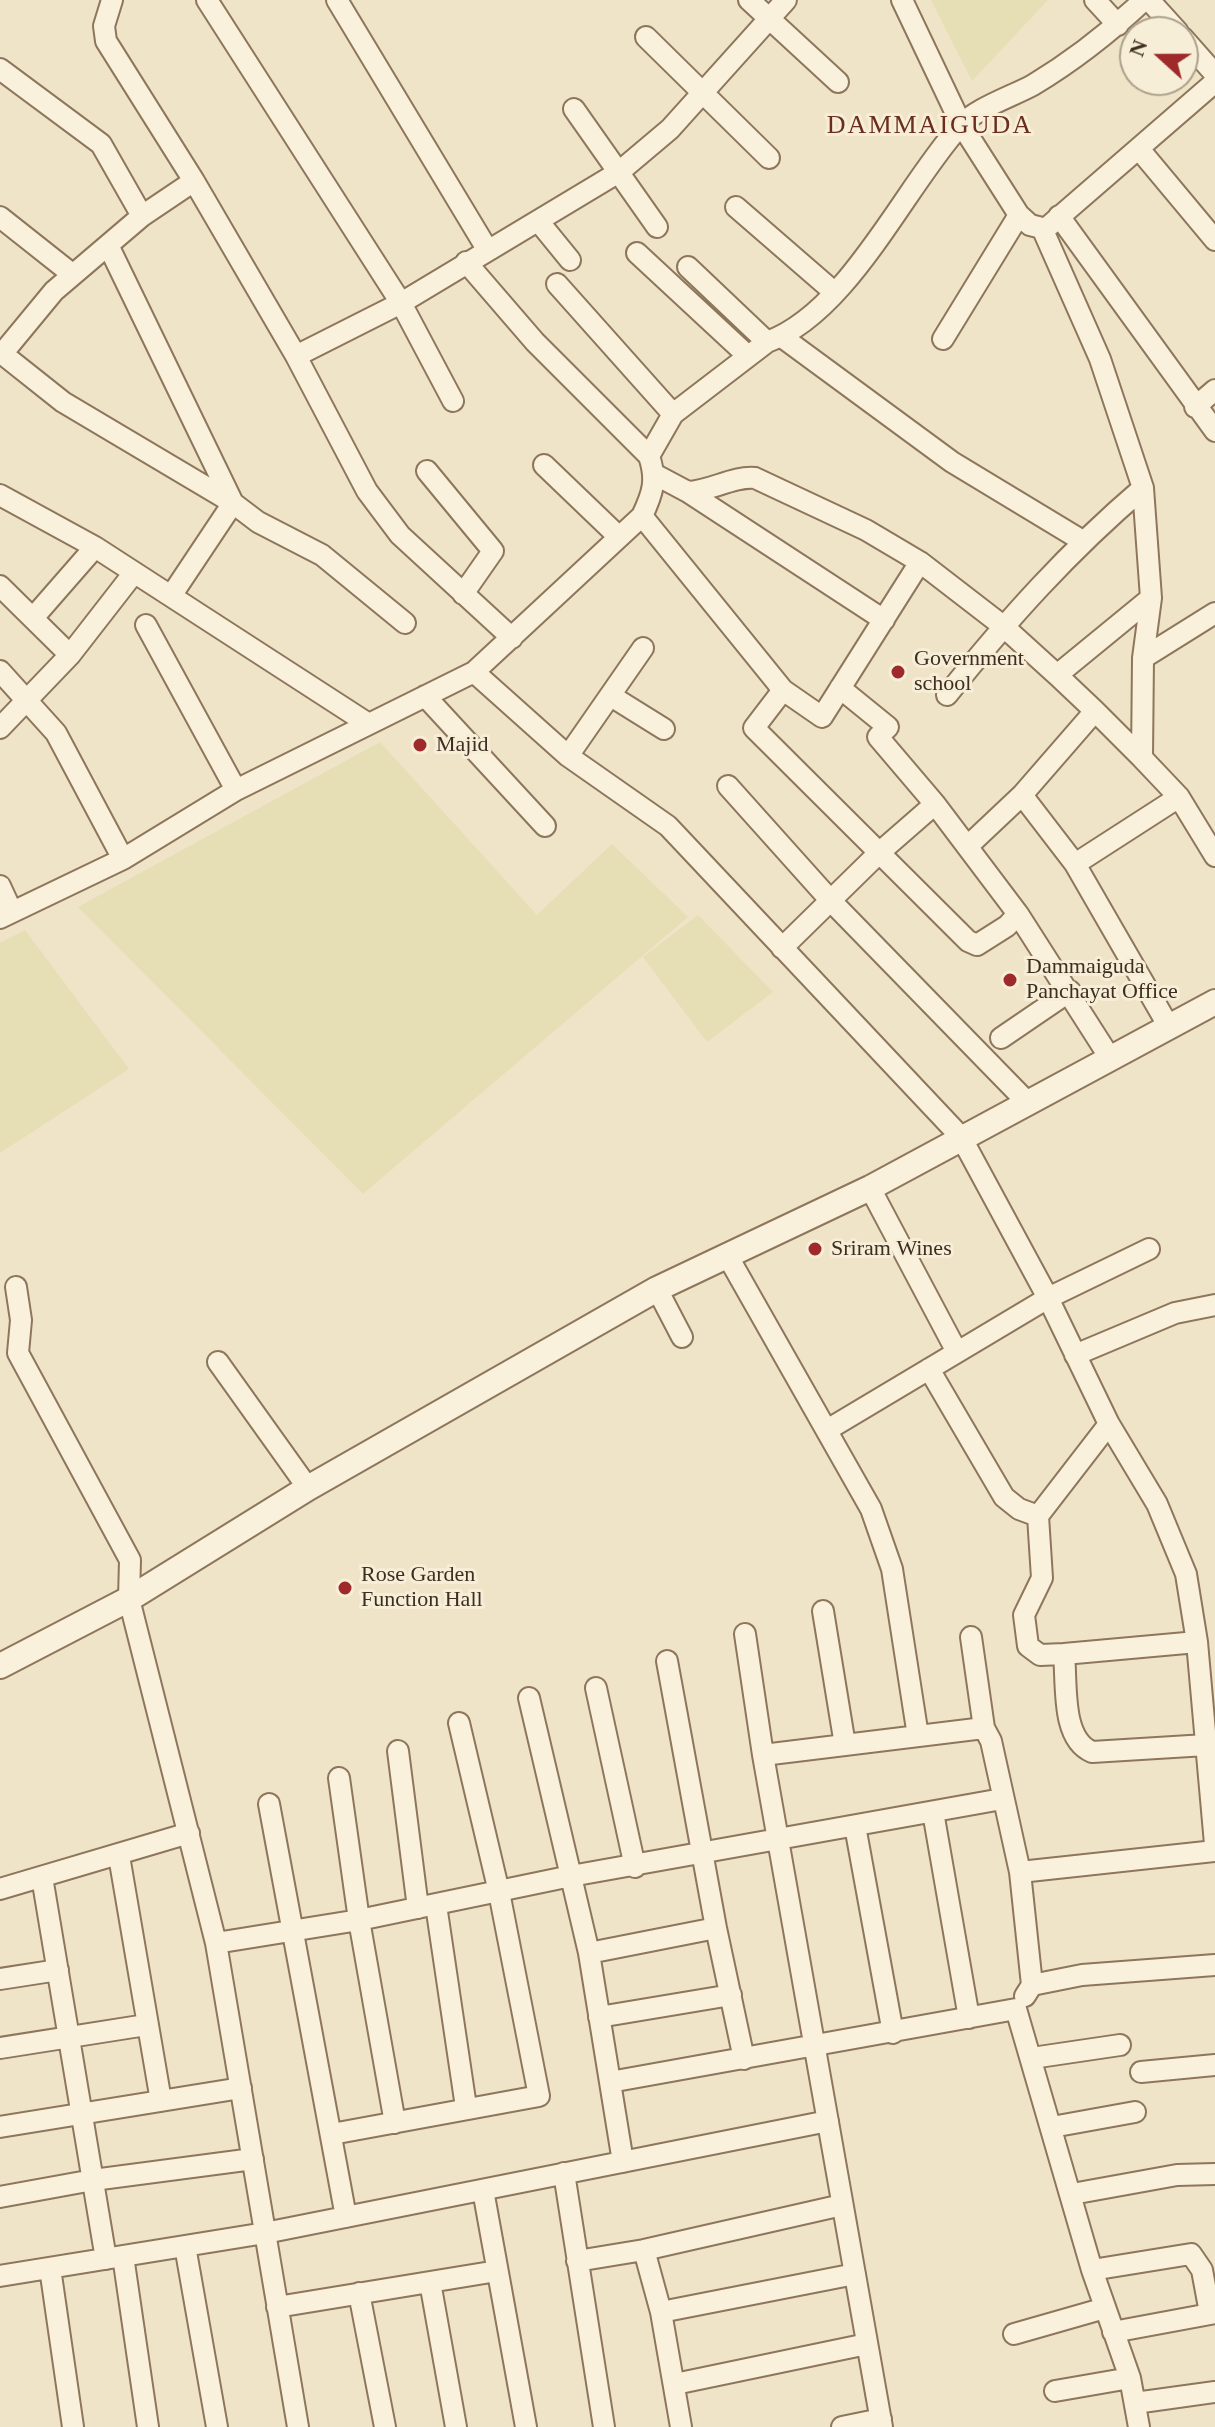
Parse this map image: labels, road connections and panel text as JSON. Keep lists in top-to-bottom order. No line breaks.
{"districts":["DAMMAIGUDA"],"places":["Government school","Majid","Dammaiguda Panchayat Office","Sriram Wines","Rose Garden Function Hall"],"north":"left"}
